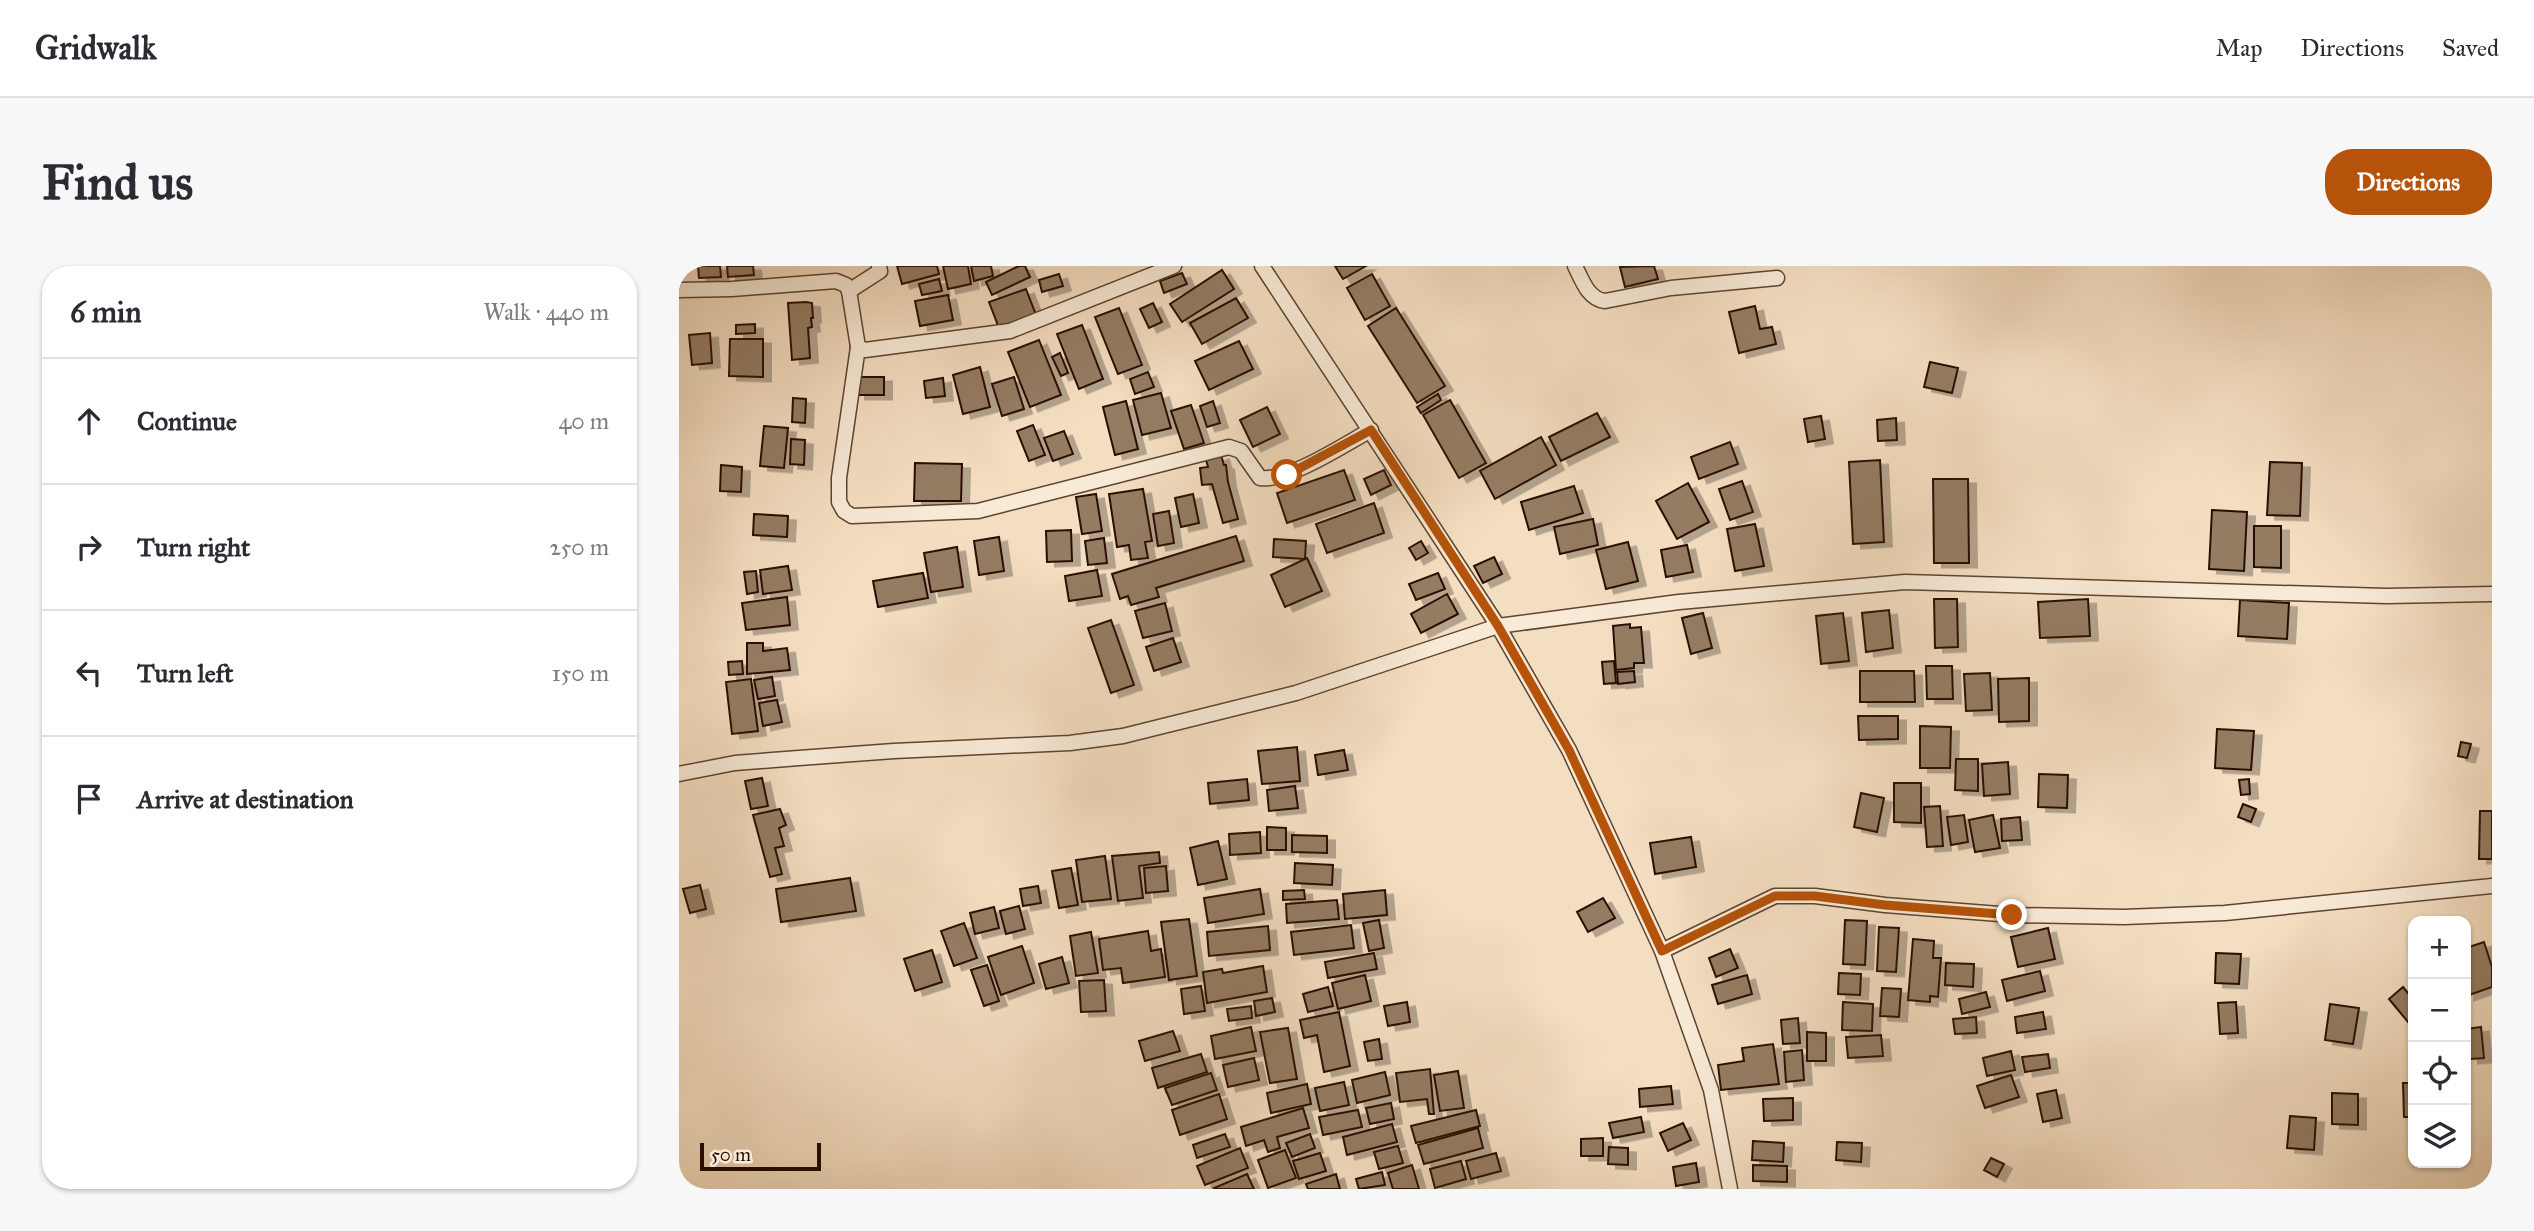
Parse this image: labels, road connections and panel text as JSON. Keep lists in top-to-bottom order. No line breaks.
{"scale_bar":"50 m","page":{"header":"Gridwalk","nav":["Map","Directions","Saved"],"buttons":"Directions","title":"Find us","heading":["6 min","Walk · 440 m"],"list":[["Continue","40 m"],["Turn right","250 m"],["Turn left","150 m"],"Arrive at destination"],"map_buttons":["+","−"],"scale":"50 m"}}
